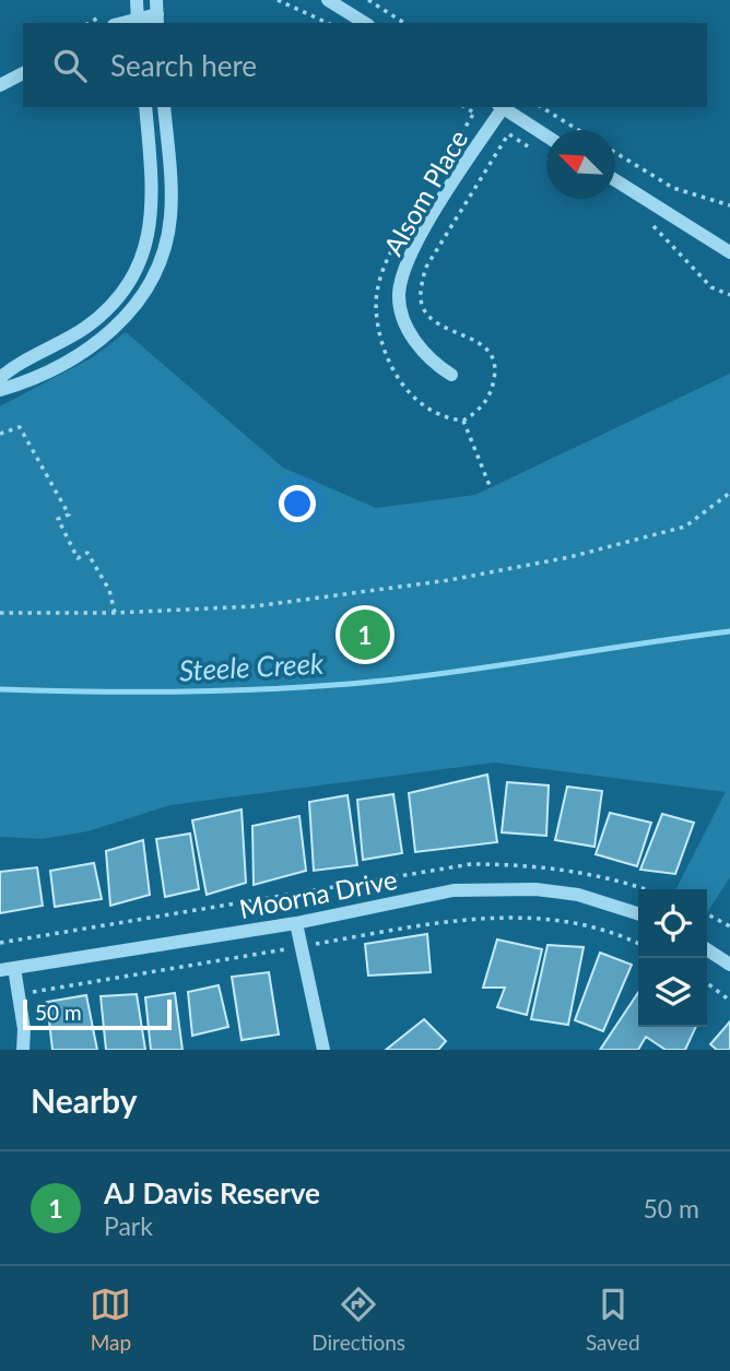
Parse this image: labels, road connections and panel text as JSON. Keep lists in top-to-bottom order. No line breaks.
{"streets":{"street":["Alsom Place","Moorna Drive"]},"water":["Steele Creek"],"scale_bar":"50 m","north":"top left","page":{"search":"Search here","pins":"1","scale":"50 m","heading":"Nearby","list":[{"mark":"1","name":"AJ Davis Reserve","note":"Park","value":"50 m"}],"nav":["Map","Directions","Saved"]}}
